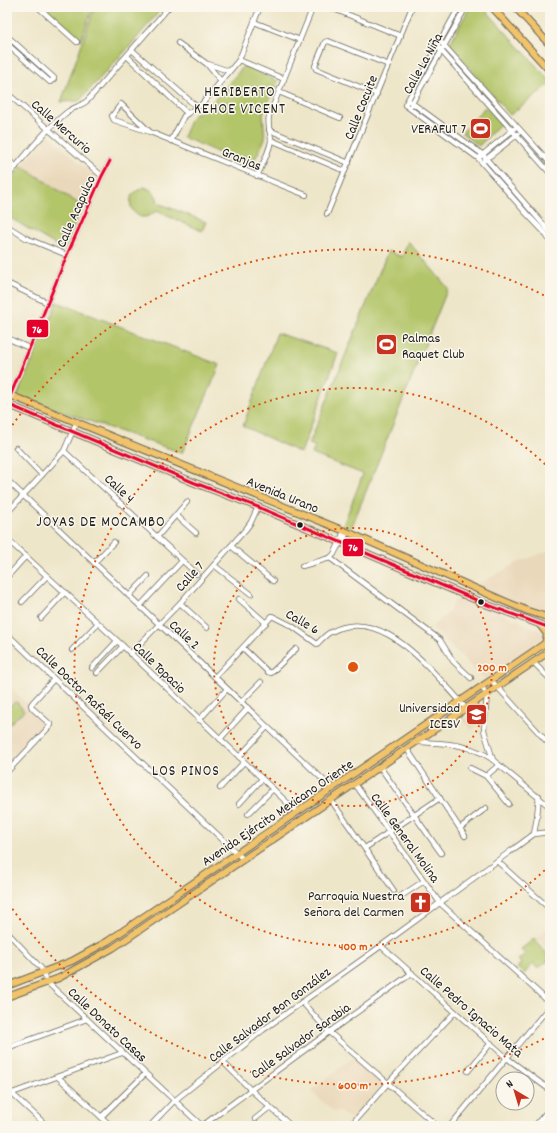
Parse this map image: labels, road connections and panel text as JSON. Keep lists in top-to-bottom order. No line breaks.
{"streets":{"main road":["Avenida Urano","Avenida Ejército Mexicano Oriente"],"street":["Calle La Niña","Calle Cocuite","Calle Mercurio","Granjas","Calle Acapulco","Calle 4","Calle 7","Calle 6","Calle 2","Calle Topacio","Calle Doctor Rafaél Cuervo","Calle General Molina","Calle Pedro Ignacio Mata","Calle Salvador Bon González","Calle Donato Casas","Calle Salvador Sarabia"]},"crossings":[["Calle Mercurio","Calle Acapulco"],["Calle Acapulco","Avenida Urano"],["Avenida Urano","Calle 7"],["Calle 7","Calle 2"],["Calle 7","Calle Topacio"],["Calle 6","Calle 2"],["Calle 6","Avenida Ejército Mexicano Oriente"],["Calle 2","Avenida Ejército Mexicano Oriente"],["Calle Topacio","Avenida Ejército Mexicano Oriente"],["Calle Doctor Rafaél Cuervo","Avenida Ejército Mexicano Oriente"],["Avenida Ejército Mexicano Oriente","Calle General Molina"],["Avenida Ejército Mexicano Oriente","Calle Donato Casas"],["Calle General Molina","Calle Salvador Bon González"],["Calle Pedro Ignacio Mata","Calle Salvador Bon González"],["Calle Pedro Ignacio Mata","Calle Salvador Sarabia"],["Calle Salvador Bon González","Calle Donato Casas"],["Calle Donato Casas","Calle Salvador Sarabia"]],"districts":["HERIBERTO KEHOE VICENT","JOYAS DE MOCAMBO","LOS PINOS"],"places":{"sports":["VERAFUT 7","Palmas Raquet Club"],"school or university":["Universidad ICESV"],"church":["Parroquia Nuestra Señora del Carmen"]},"lines":["transit line 76"],"north":"top left","rings":["200 m","400 m","600 m"]}
